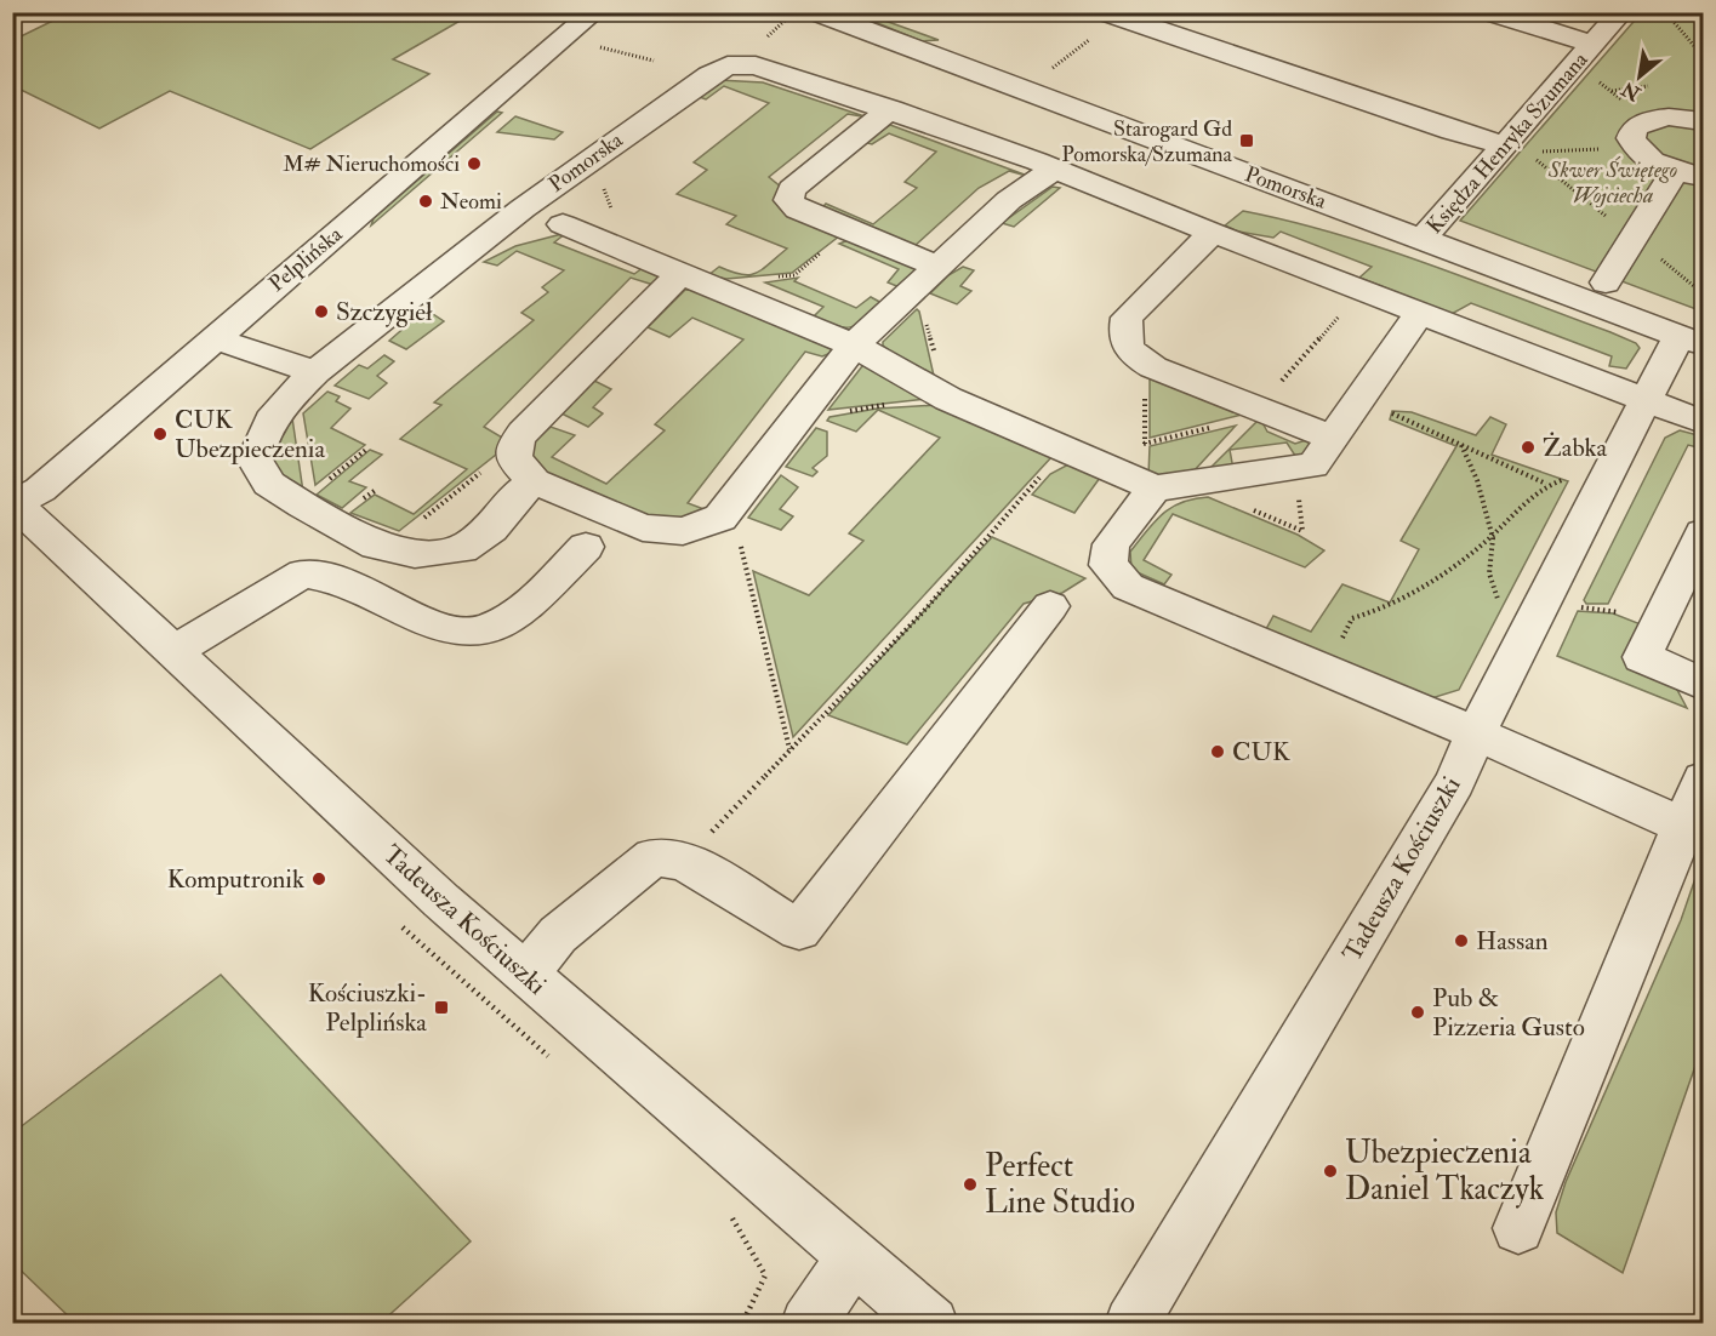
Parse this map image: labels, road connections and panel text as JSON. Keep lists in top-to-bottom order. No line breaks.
{"streets":{"street":["Księdza Henryka Szumana","Pomorska","Pelplińska","Tadeusza Kościuszki"]},"crossings":[["Księdza Henryka Szumana","Pomorska"],["Pomorska","Tadeusza Kościuszki"],["Pelplińska","Tadeusza Kościuszki"]],"parks":["Skwer Świętego Wojciecha"],"places":{"transit":["Starogard Gd Pomorska/Szumana","Kościuszki- Pelplińska"],"other":["M# Nieruchomości","Neomi","Szczygieł","CUK Ubezpieczenia","Żabka","CUK","Komputronik","Hassan","Pub & Pizzeria Gusto","Ubezpieczenia Daniel Tkaczyk","Perfect Line Studio"]},"north":"bottom left"}
